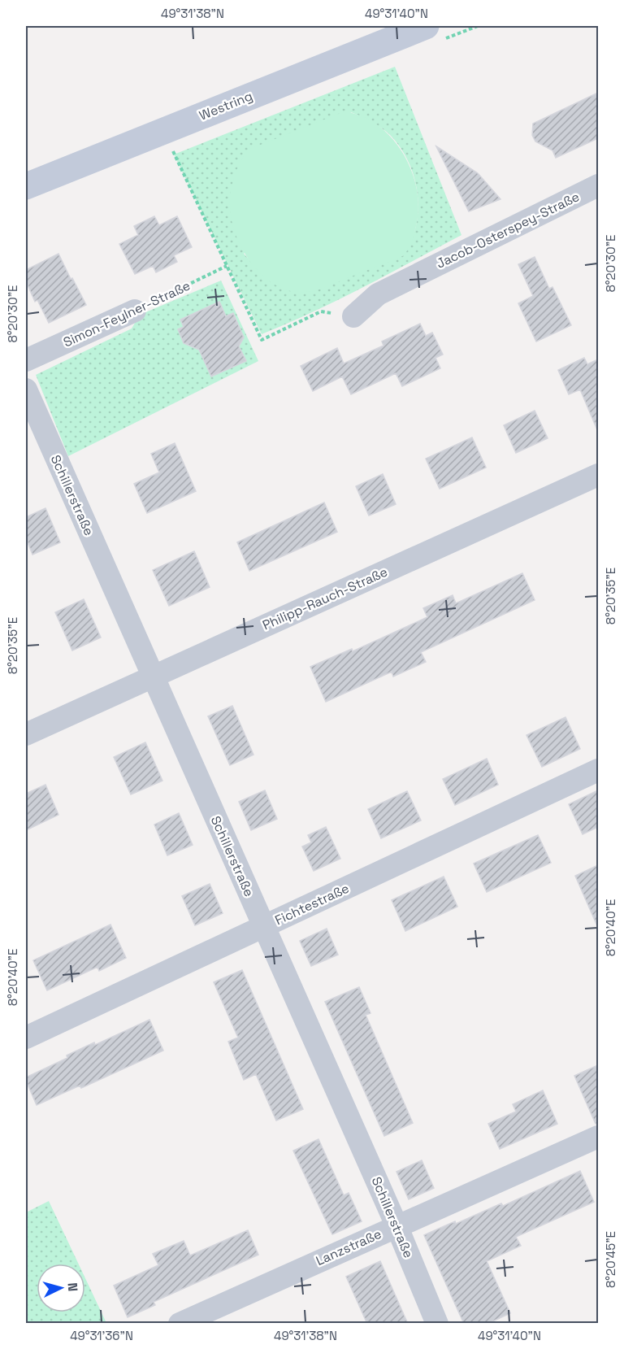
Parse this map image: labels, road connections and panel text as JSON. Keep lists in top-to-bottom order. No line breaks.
{"streets":{"main road":["Westring"],"street":["Jacob-Osterspey-Straße","Simon-Feylner-Straße","Schillerstraße","Philipp-Rauch-Straße","Fichtestraße","Lanzstraße"]},"crossings":[["Schillerstraße","Philipp-Rauch-Straße"],["Schillerstraße","Fichtestraße"],["Schillerstraße","Lanzstraße"]],"north":"right","coordinates":["49°31'38\"N","49°31'40\"N","8°20'30\"E","8°20'35\"E","8°20'40\"E","8°20'45\"E","49°31'36\"N"]}
